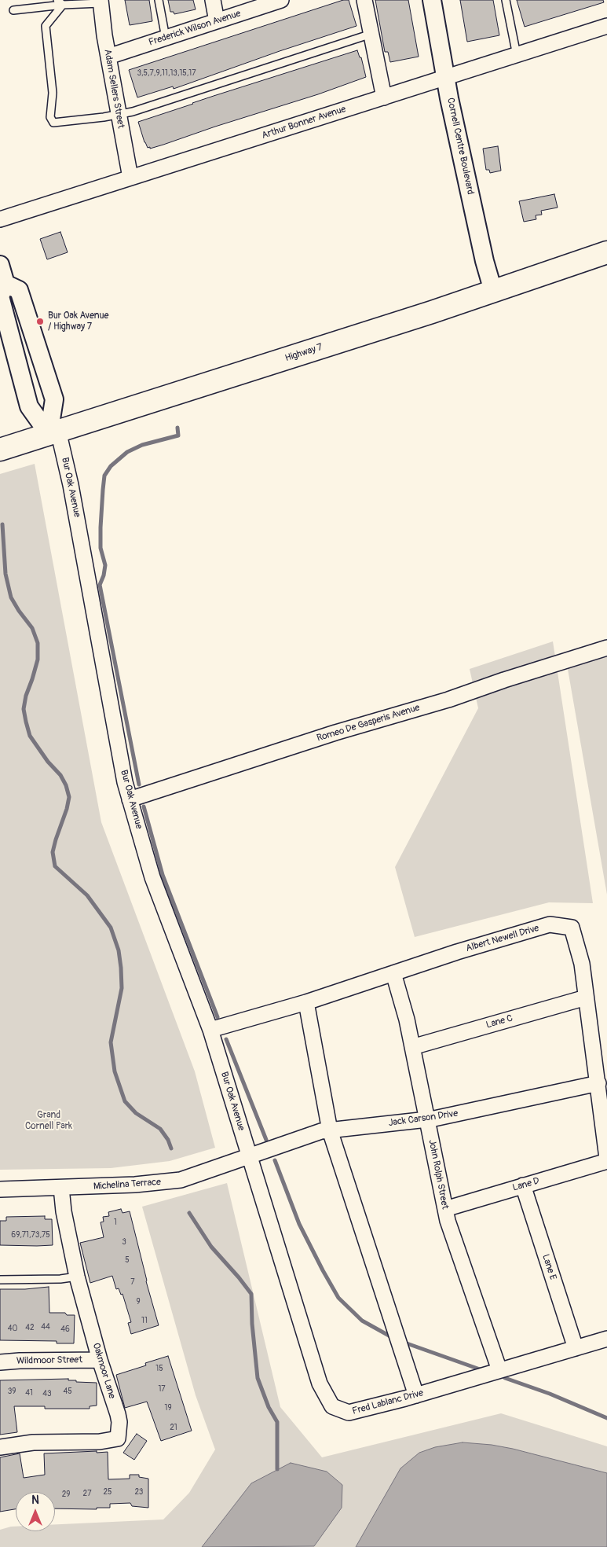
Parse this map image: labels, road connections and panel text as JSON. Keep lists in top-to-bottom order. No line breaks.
{"streets":{"main road":["Highway 7"],"street":["Frederick Wilson Avenue","Adam Sellers Street","Arthur Bonner Avenue","Cornell Centre Boulevard","Bur Oak Avenue","Romeo De Gasperis Avenue","Albert Newell Drive","Lane C","Jack Carson Drive","John Rolph Street","Michelina Terrace","Lane D","Lane E","Wildmoor Street","Oakmoor Lane","Fred Lablanc Drive"]},"crossings":[["Frederick Wilson Avenue","Adam Sellers Street"],["Adam Sellers Street","Arthur Bonner Avenue"],["Arthur Bonner Avenue","Cornell Centre Boulevard"],["Cornell Centre Boulevard","Highway 7"],["Highway 7","Bur Oak Avenue"],["Bur Oak Avenue","Romeo De Gasperis Avenue"],["Bur Oak Avenue","Albert Newell Drive"],["Bur Oak Avenue","Jack Carson Drive"],["Bur Oak Avenue","Michelina Terrace"],["Bur Oak Avenue","Fred Lablanc Drive"],["Albert Newell Drive","Lane C"],["Albert Newell Drive","Jack Carson Drive"],["Albert Newell Drive","John Rolph Street"],["Lane C","John Rolph Street"],["Jack Carson Drive","John Rolph Street"],["Jack Carson Drive","Michelina Terrace"],["Jack Carson Drive","Fred Lablanc Drive"],["John Rolph Street","Lane D"],["John Rolph Street","Fred Lablanc Drive"],["Michelina Terrace","Oakmoor Lane"],["Michelina Terrace","Fred Lablanc Drive"],["Lane D","Lane E"],["Lane E","Fred Lablanc Drive"],["Wildmoor Street","Oakmoor Lane"]],"parks":["Grand Cornell Park"],"places":["Bur Oak Avenue / Highway 7"],"house_numbers":["3,5,7,9,11,13,15,17","1","69,71,73,75","3","5","7","9","11","44","42","40","46","15","17","39","45","41","43","19","21","25","23","27","29"],"north":"top"}
